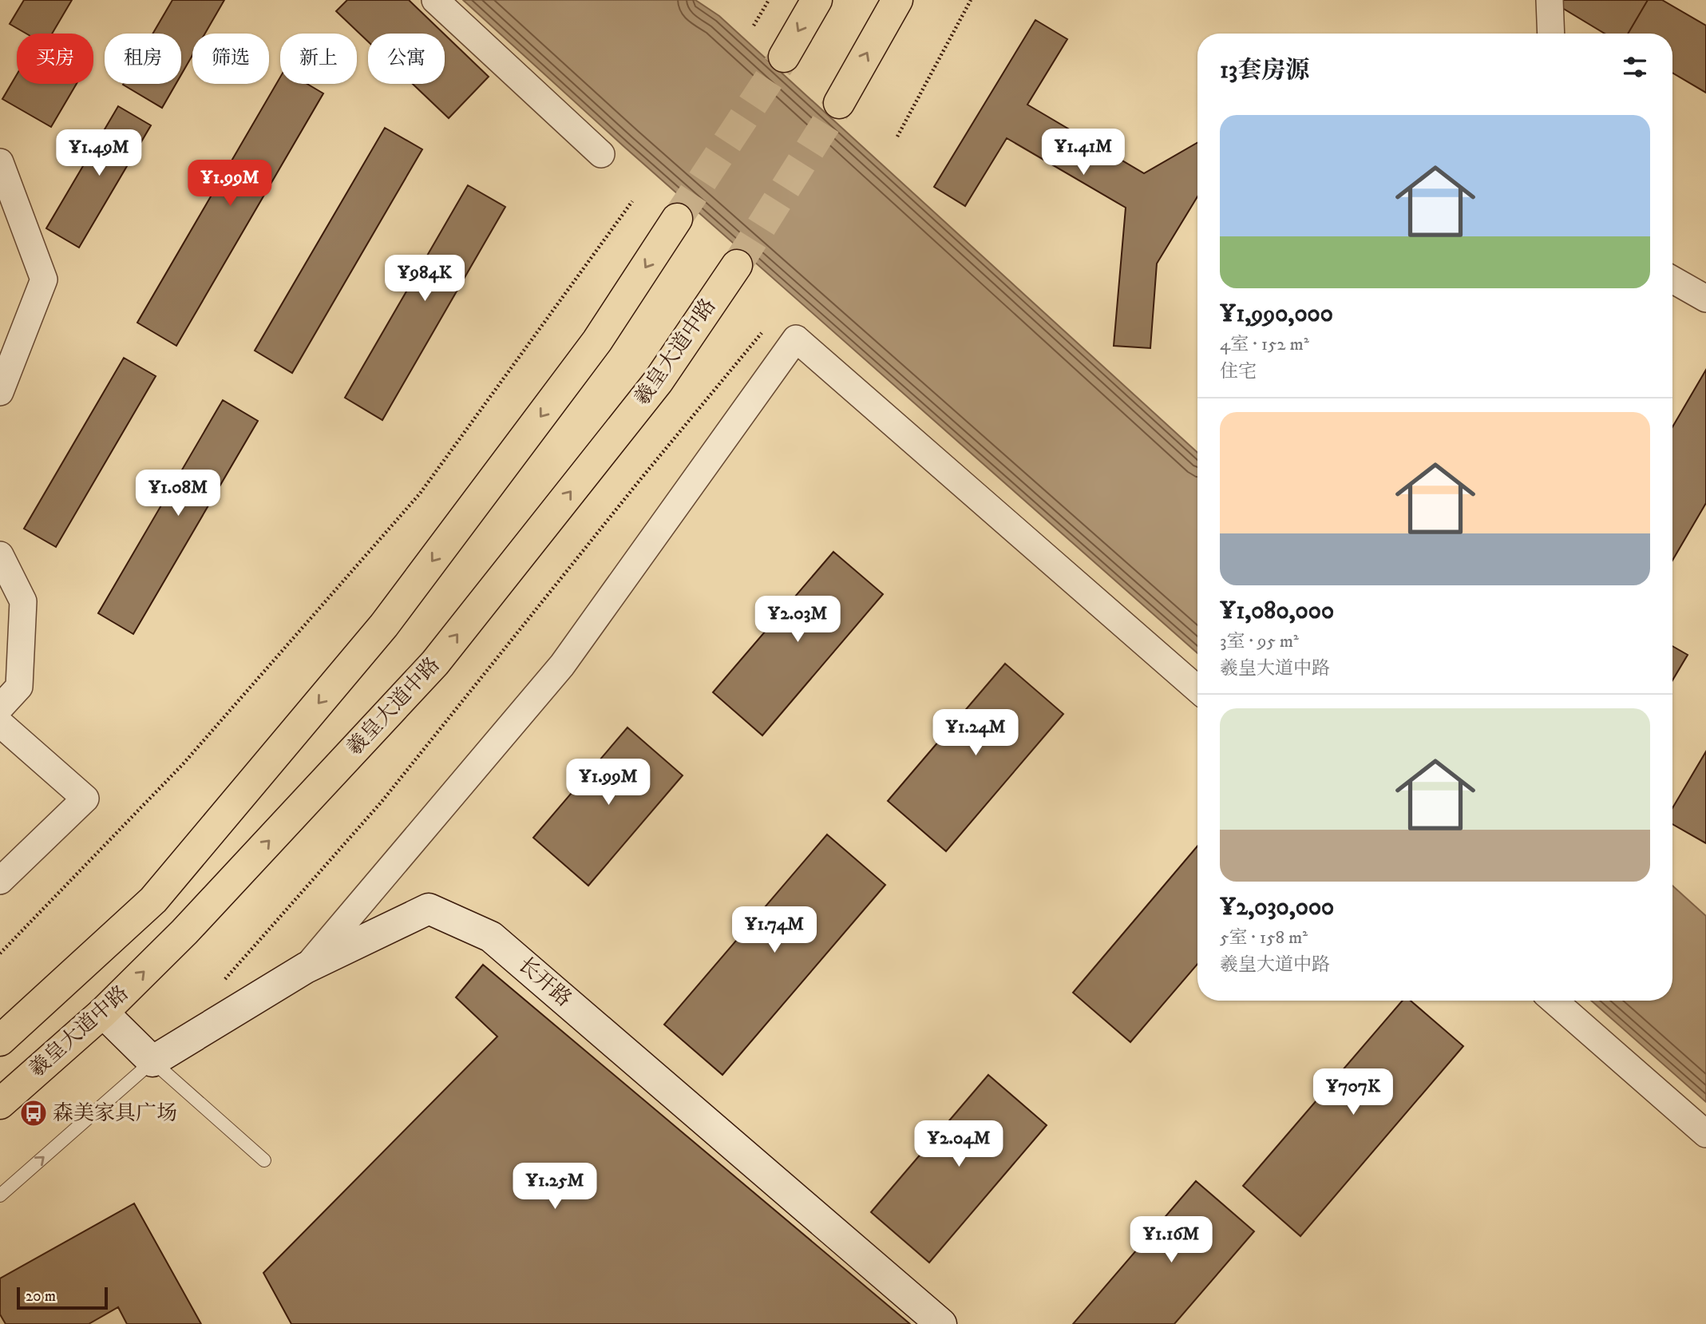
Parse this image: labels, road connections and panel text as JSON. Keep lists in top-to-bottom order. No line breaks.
{"streets":{"main road":["羲皇大道中路"],"street":["长开路"]},"places":{"bus stop":["森美家具广场"]},"scale_bar":"20 m","page":{"chip":["买房","租房","筛选","新上","公寓"],"heading":"13套房源","list":[{"name":"¥1,990,000","note":"4室 · 152 m² · 住宅"},{"name":"¥1,080,000","note":"3室 · 95 m² · 羲皇大道中路"},{"name":"¥2,030,000","note":"5室 · 158 m² · 羲皇大道中路"}],"price":["¥1.41M","¥1.49M","¥1.99M","¥984K","¥1.08M","¥2.03M","¥1.24M","¥1.99M","¥1.74M","¥707K","¥2.04M","¥1.25M","¥1.16M"],"scale":"20 m"}}
